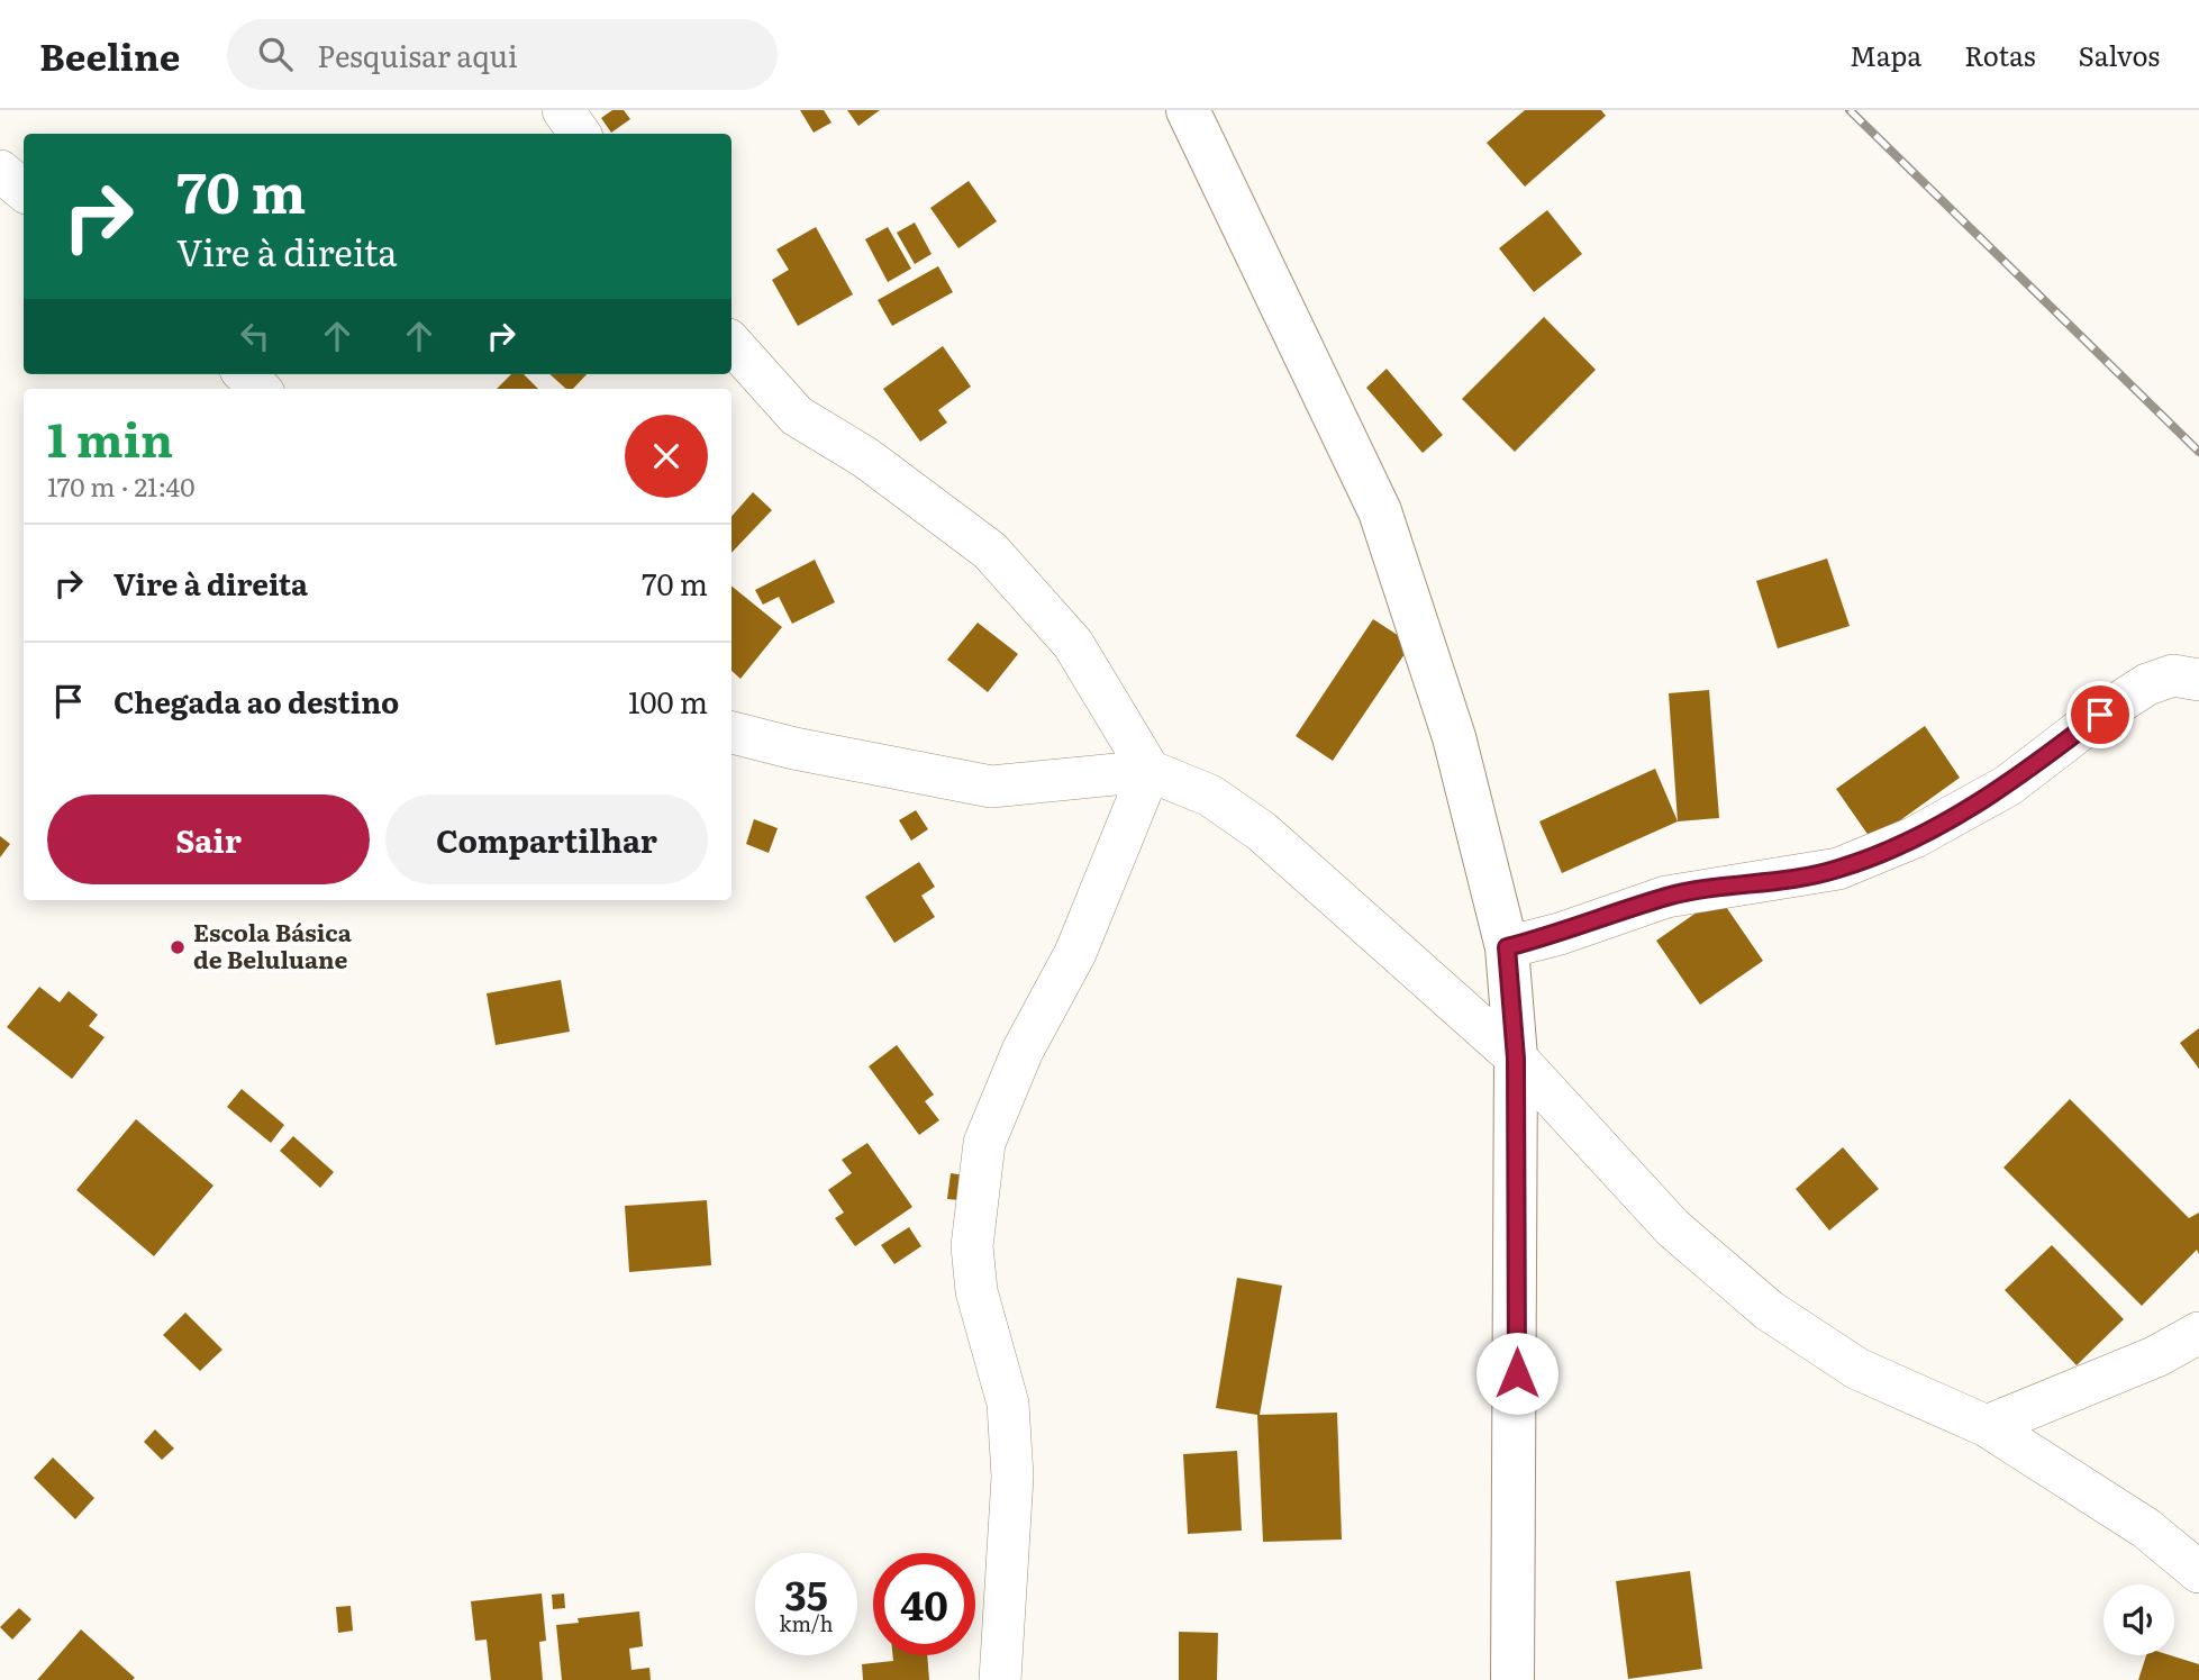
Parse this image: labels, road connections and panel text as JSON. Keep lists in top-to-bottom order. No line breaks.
{"places":["Escola Básica de Beluluane"],"page":{"header":"Beeline","search":"Pesquisar aqui","nav":["Mapa","Rotas","Salvos"],"turn":["70 m","Vire à direita"],"heading":["1 min","170 m · 21:40"],"list":[{"name":"Vire à direita","value":"70 m"},{"name":"Chegada ao destino","value":"100 m"}],"buttons":["Sair","Compartilhar"],"speed":"35 km/h","limit":"40"}}
